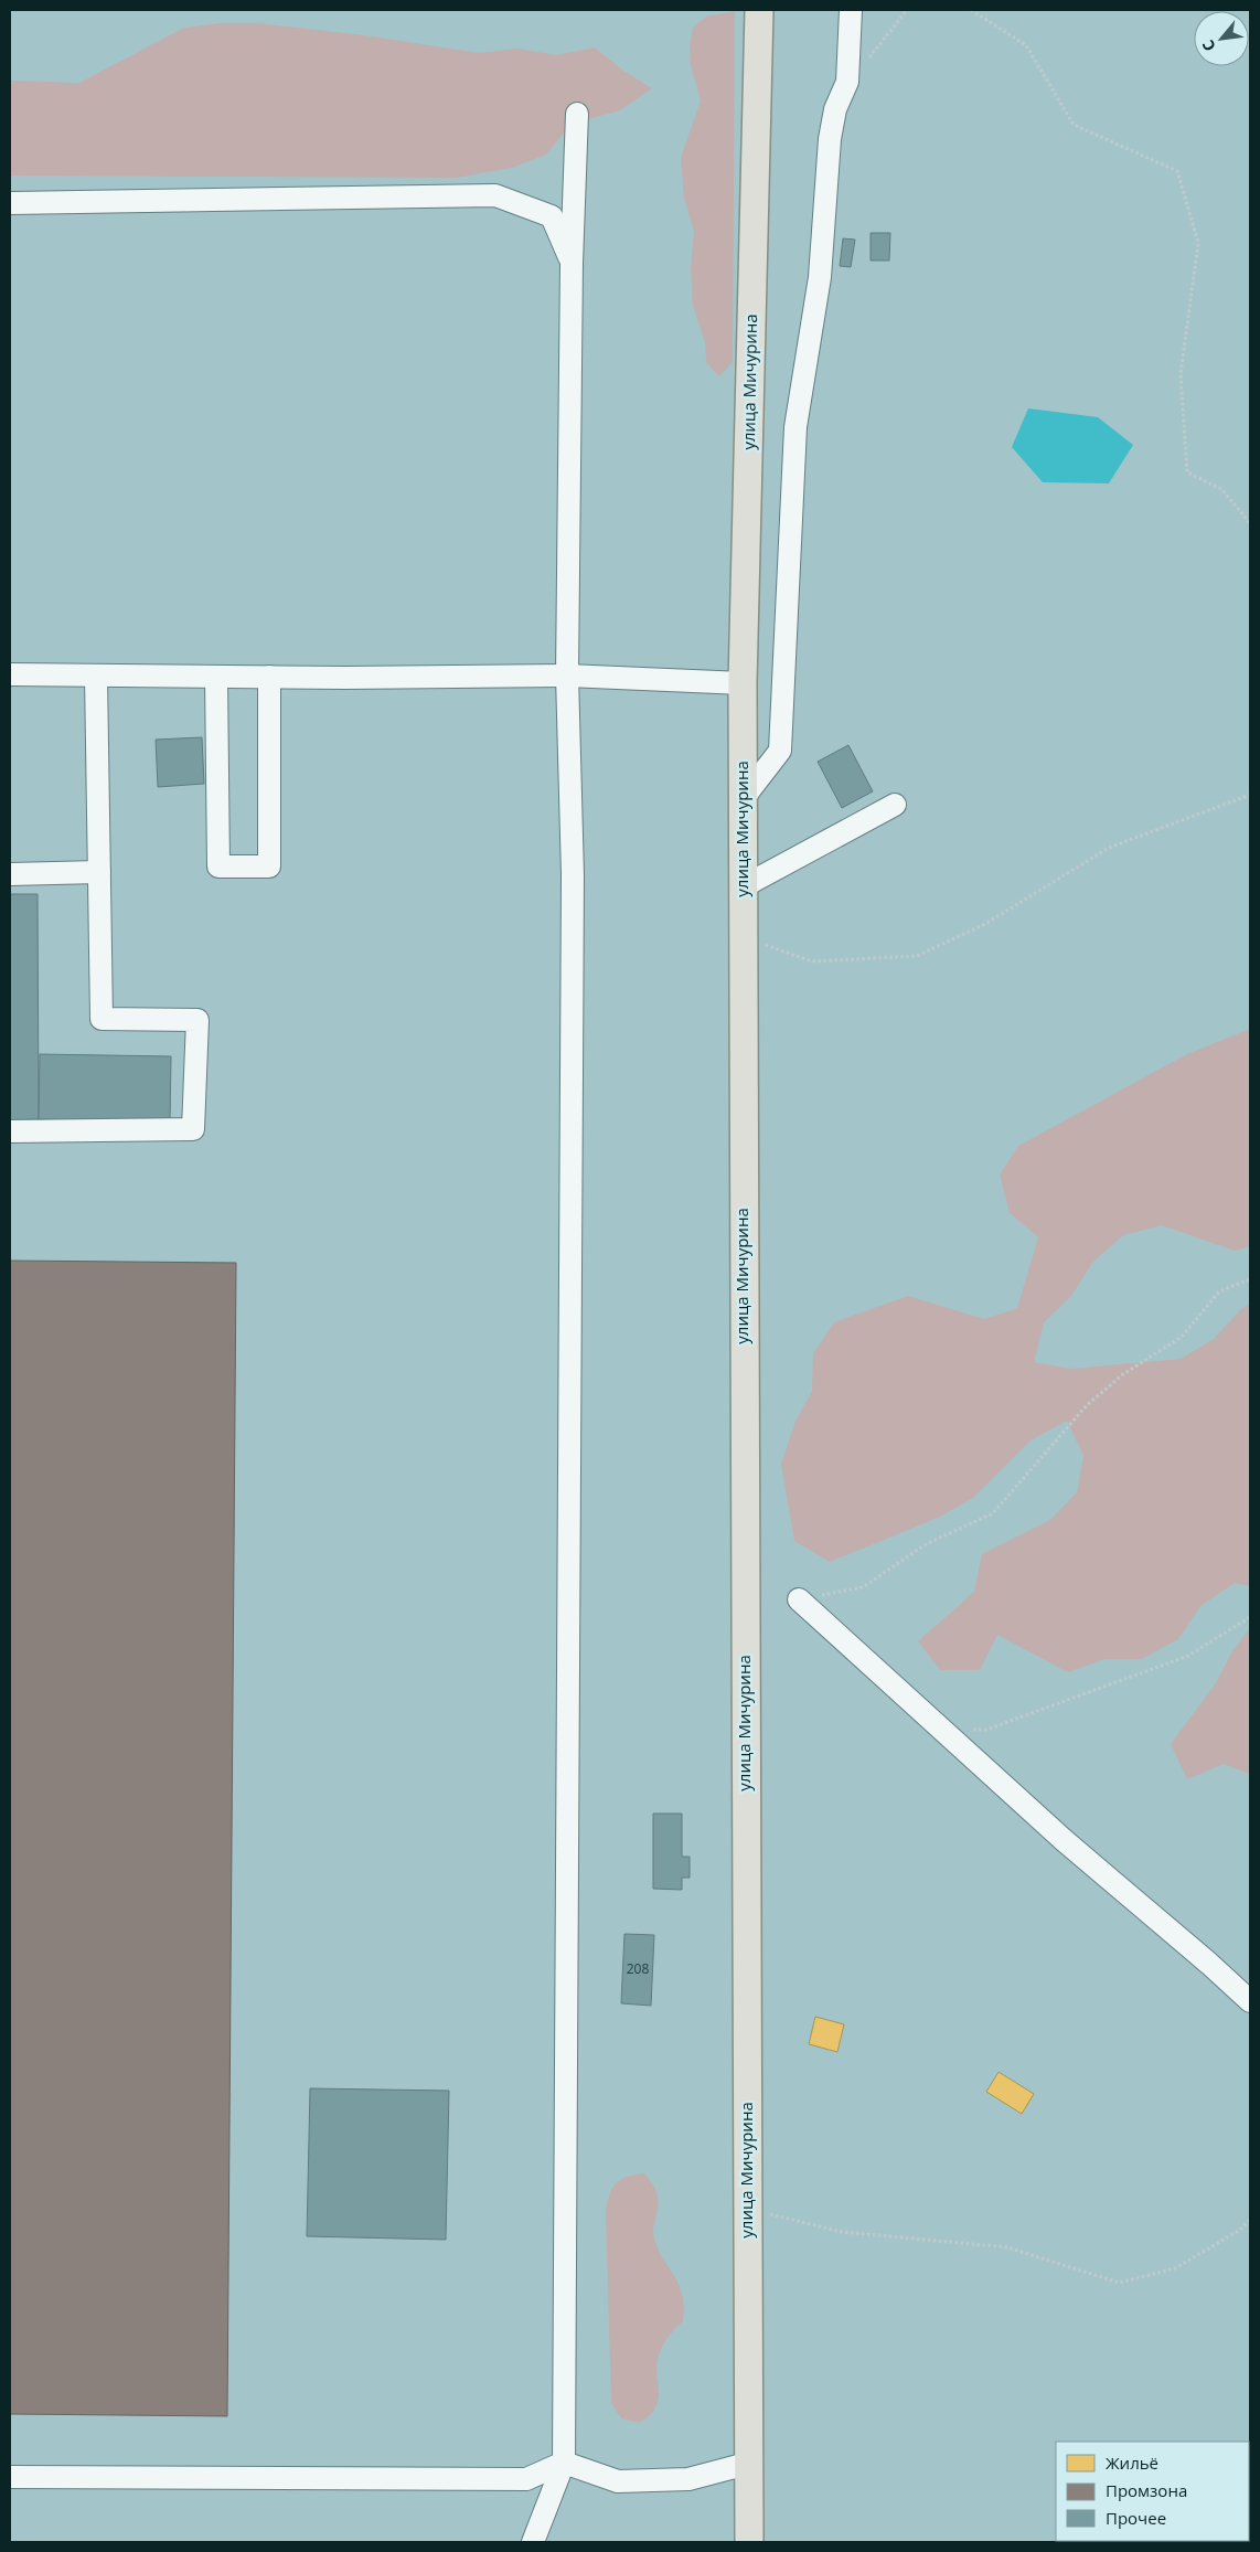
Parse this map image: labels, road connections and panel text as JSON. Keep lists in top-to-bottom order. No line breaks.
{"streets":{"main road":["улица Мичурина"]},"house_numbers":["208"],"legend":["Жильё","Промзона","Прочее"],"north":"bottom left"}
